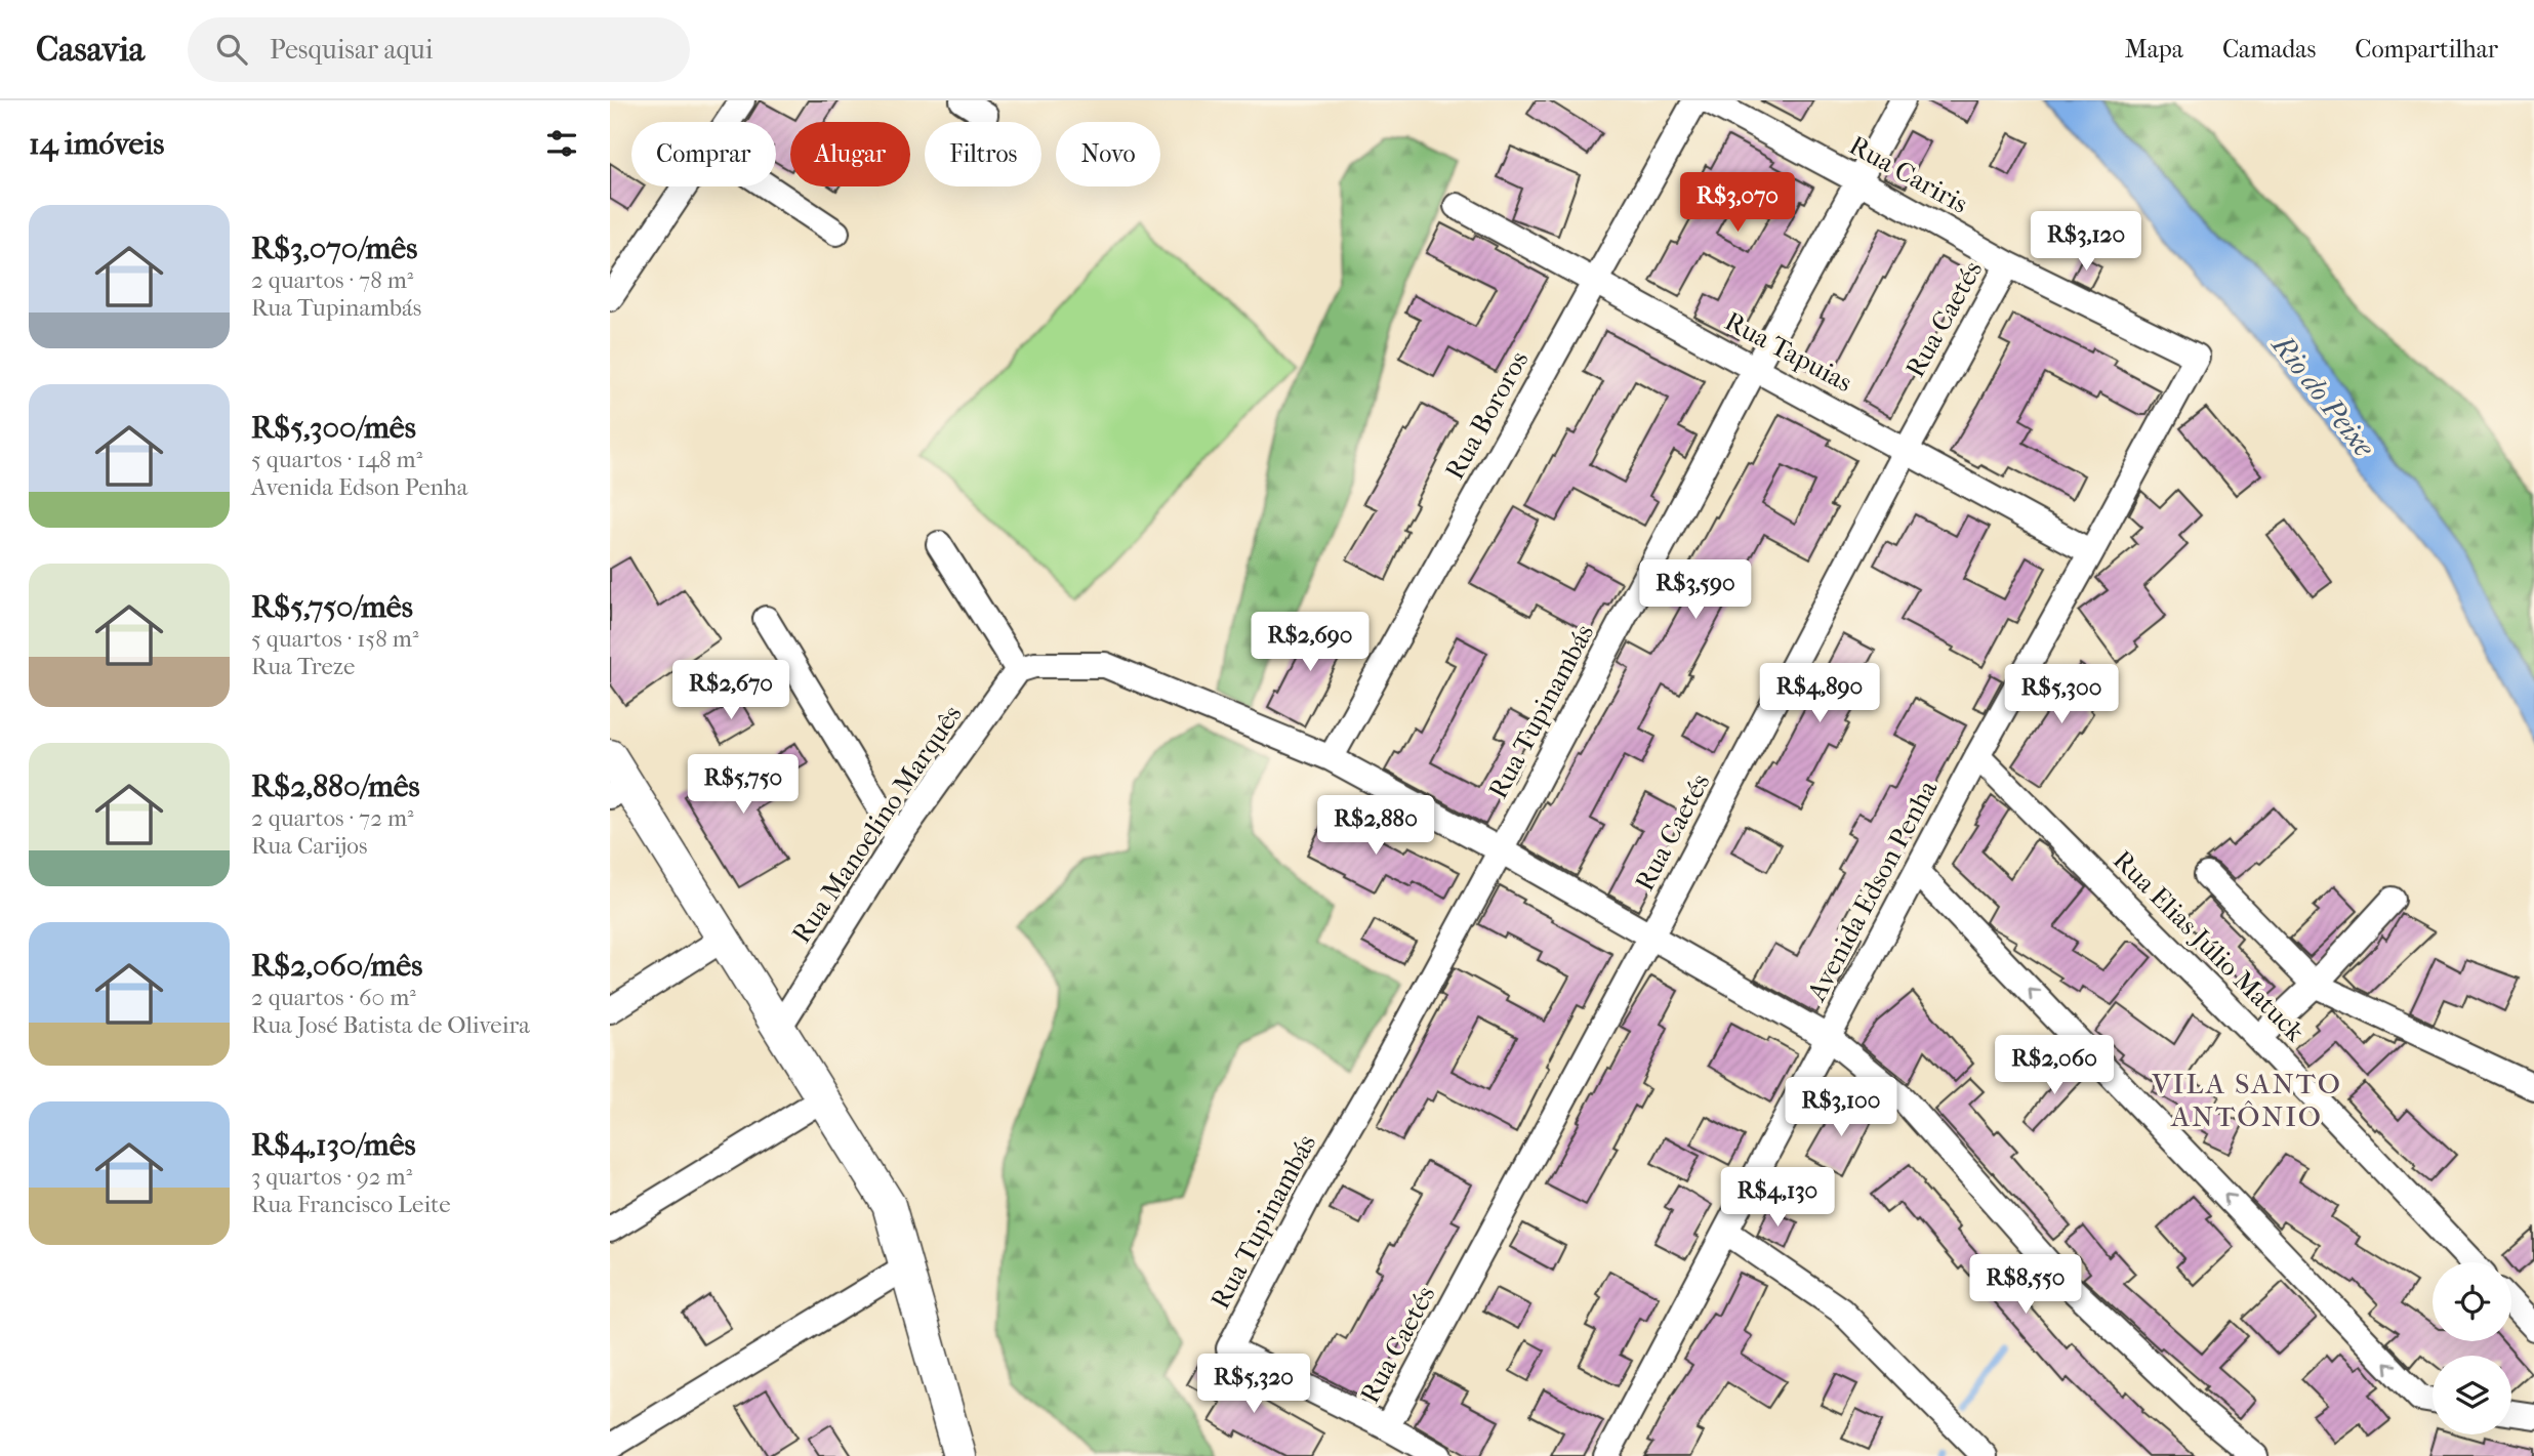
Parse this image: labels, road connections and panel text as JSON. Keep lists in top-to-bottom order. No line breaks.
{"streets":{"street":["Rua Cariris","Rua Caetés","Rua Tapuias","Rua Bororos","Rua Tupinambás","Rua Manoelino Marquês","Avenida Edson Penha","Rua Elias Júlio Matuck"]},"crossings":[["Rua Cariris","Rua Caetés"],["Rua Cariris","Rua Tupinambás"],["Rua Cariris","Avenida Edson Penha"],["Rua Caetés","Rua Tapuias"],["Rua Caetés","Rua Tupinambás"],["Rua Tapuias","Rua Bororos"],["Rua Tapuias","Rua Tupinambás"],["Rua Tapuias","Avenida Edson Penha"],["Avenida Edson Penha","Rua Elias Júlio Matuck"]],"districts":["VILA SANTO ANTÔNIO"],"water":["Rio do Peixe"],"page":{"header":"Casavia","search":"Pesquisar aqui","nav":["Mapa","Camadas","Compartilhar"],"heading":"14 imóveis","chip":["Comprar","Alugar","Filtros","Novo"],"price":["R$3,070","R$3,120","R$3,590","R$2,690","R$2,670","R$4,890","R$5,300","R$5,750","R$2,880","R$2,060","R$3,100","R$4,130","R$8,550","R$5,320"],"list":[{"name":"R$3,070/mês","note":"2 quartos · 78 m² · Rua Tupinambás"},{"name":"R$5,300/mês","note":"5 quartos · 148 m² · Avenida Edson Penha"},{"name":"R$5,750/mês","note":"5 quartos · 158 m² · Rua Treze"},{"name":"R$2,880/mês","note":"2 quartos · 72 m² · Rua Carijos"},{"name":"R$2,060/mês","note":"2 quartos · 60 m² · Rua José Batista de Oliveira"},{"name":"R$4,130/mês","note":"3 quartos · 92 m² · Rua Francisco Leite"}]}}
